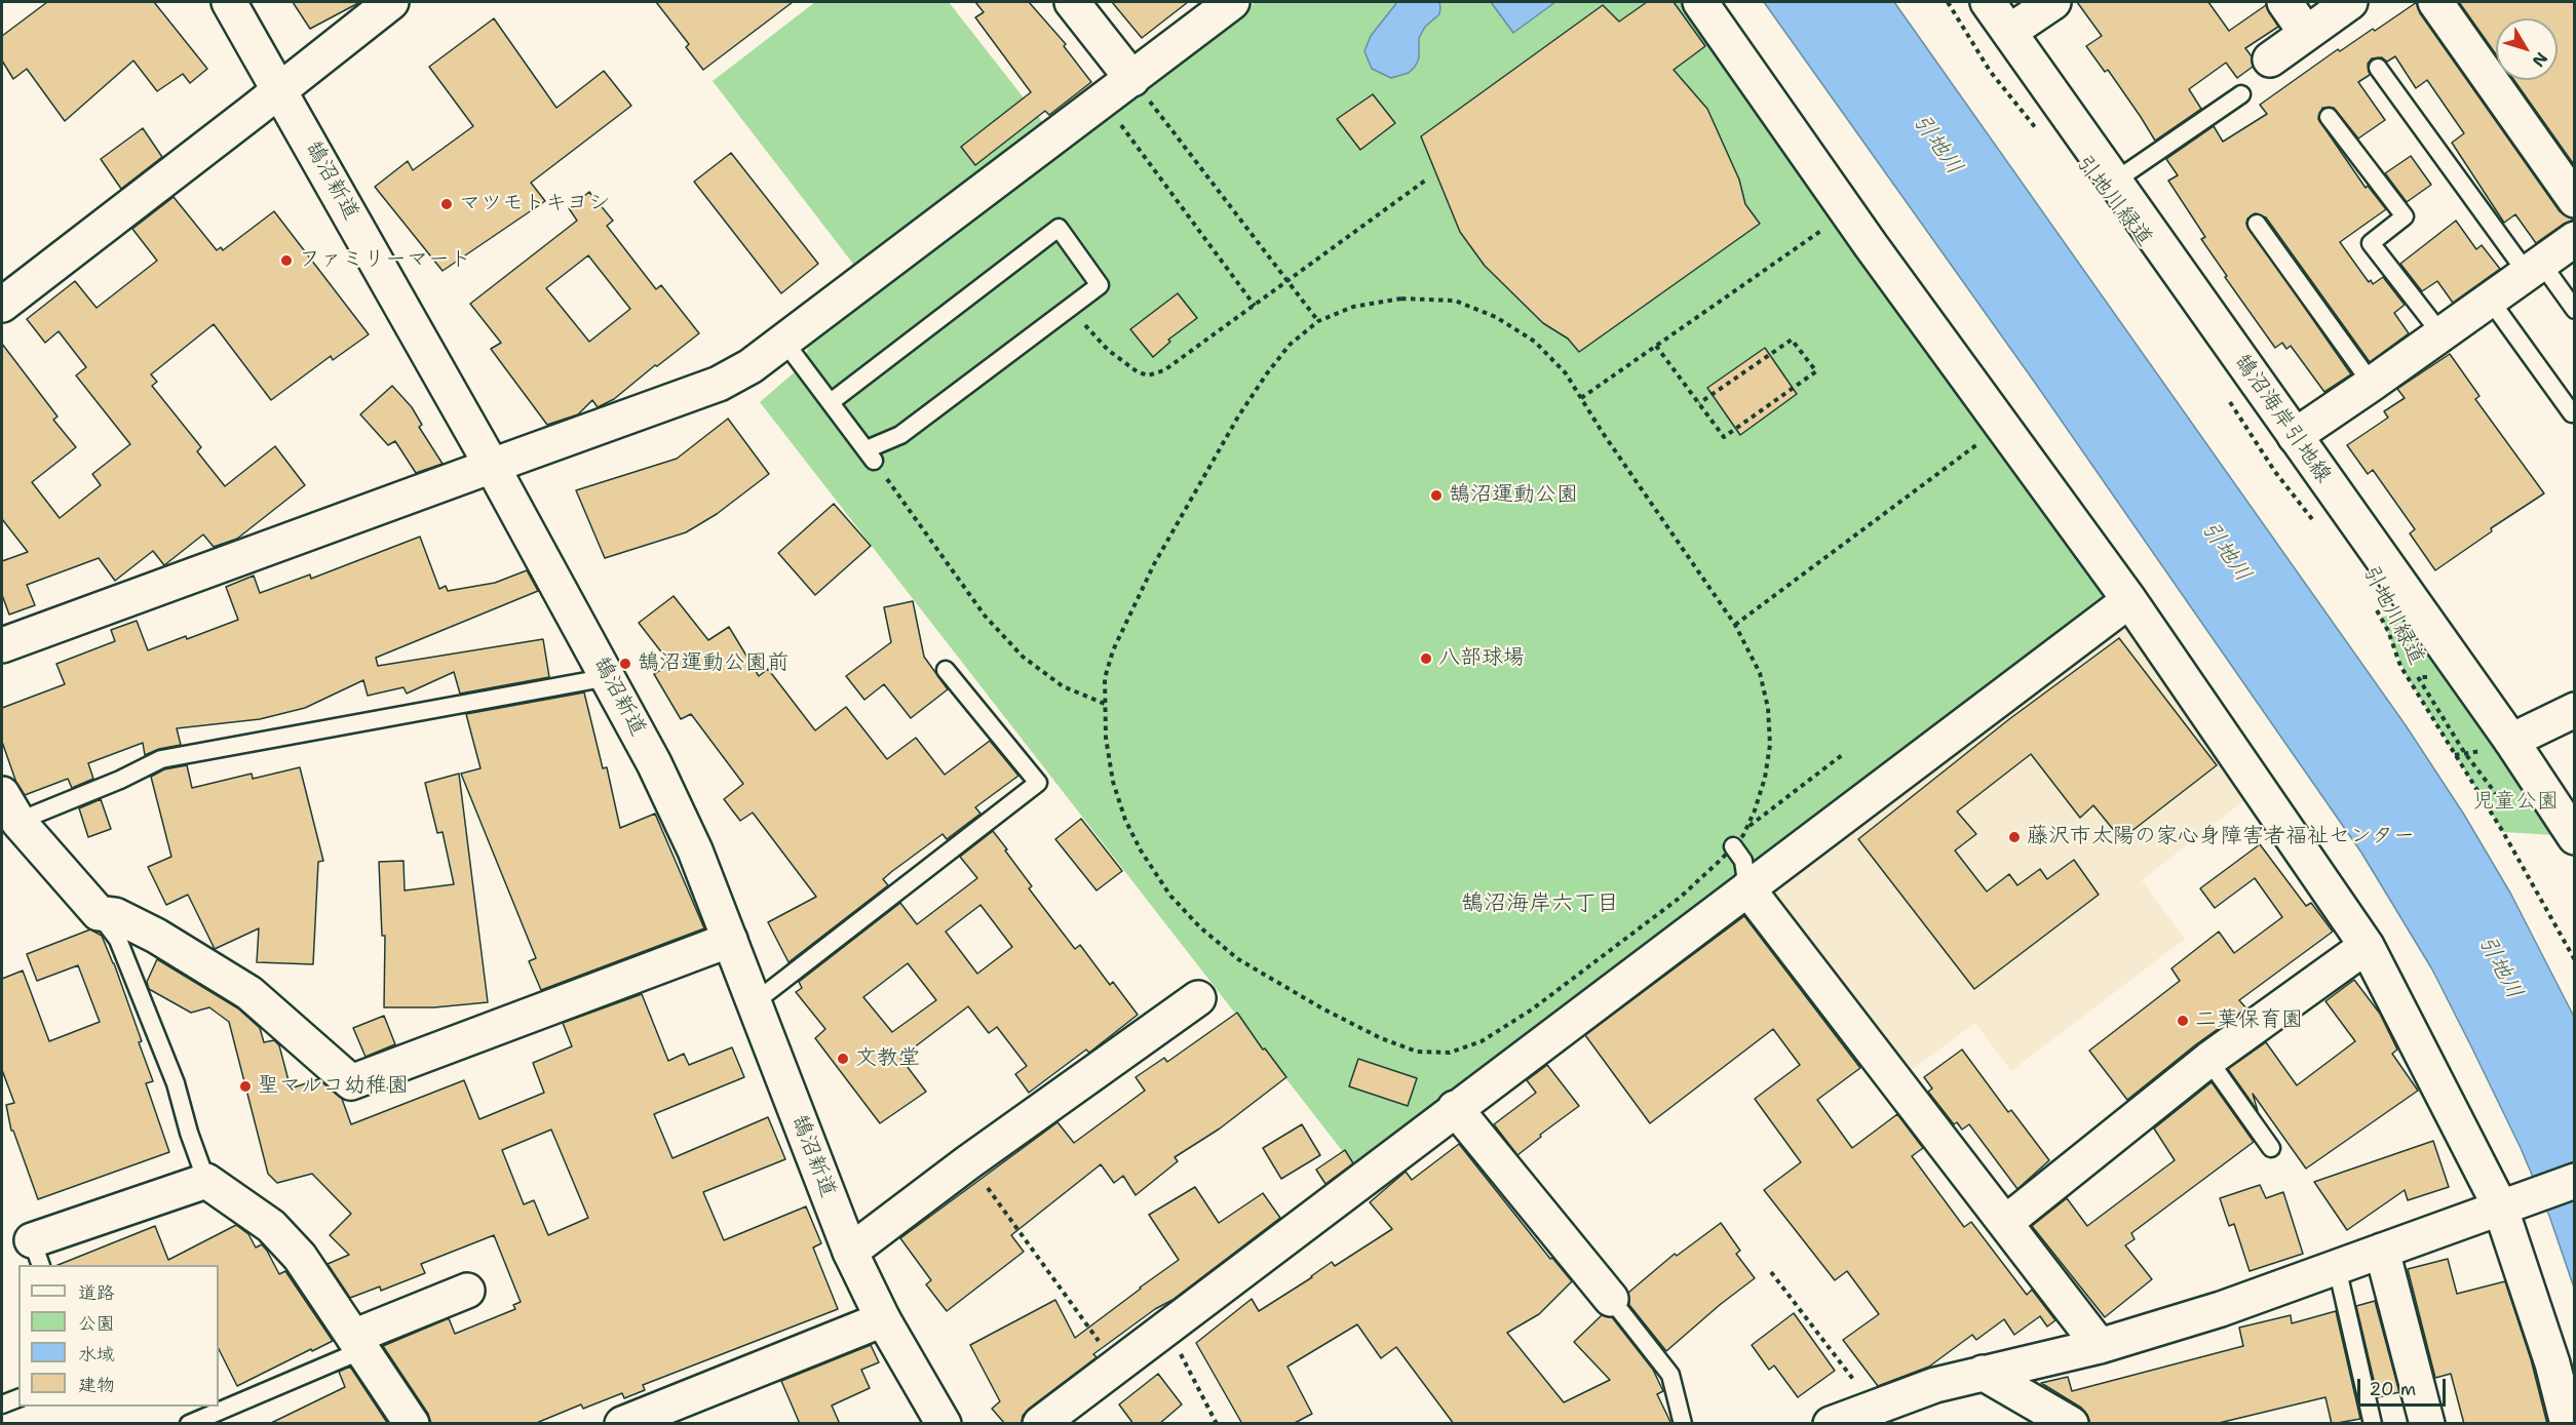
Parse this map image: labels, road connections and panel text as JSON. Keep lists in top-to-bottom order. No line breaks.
{"streets":{"street":["鵠沼新道","鵠沼海岸引地線"],"path":["引地川緑道"]},"districts":["鵠沼海岸六丁目"],"water":["引地川"],"parks":["児童公園"],"places":["マツモトキヨシ","ファミリーマート","鵠沼運動公園","八部球場","鵠沼運動公園前","藤沢市太陽の家心身障害者福祉センター","二葉保育園","文教堂","聖マルコ幼稚園"],"legend":["道路","公園","水域","建物"],"scale_bar":"20 m","north":"bottom right"}
